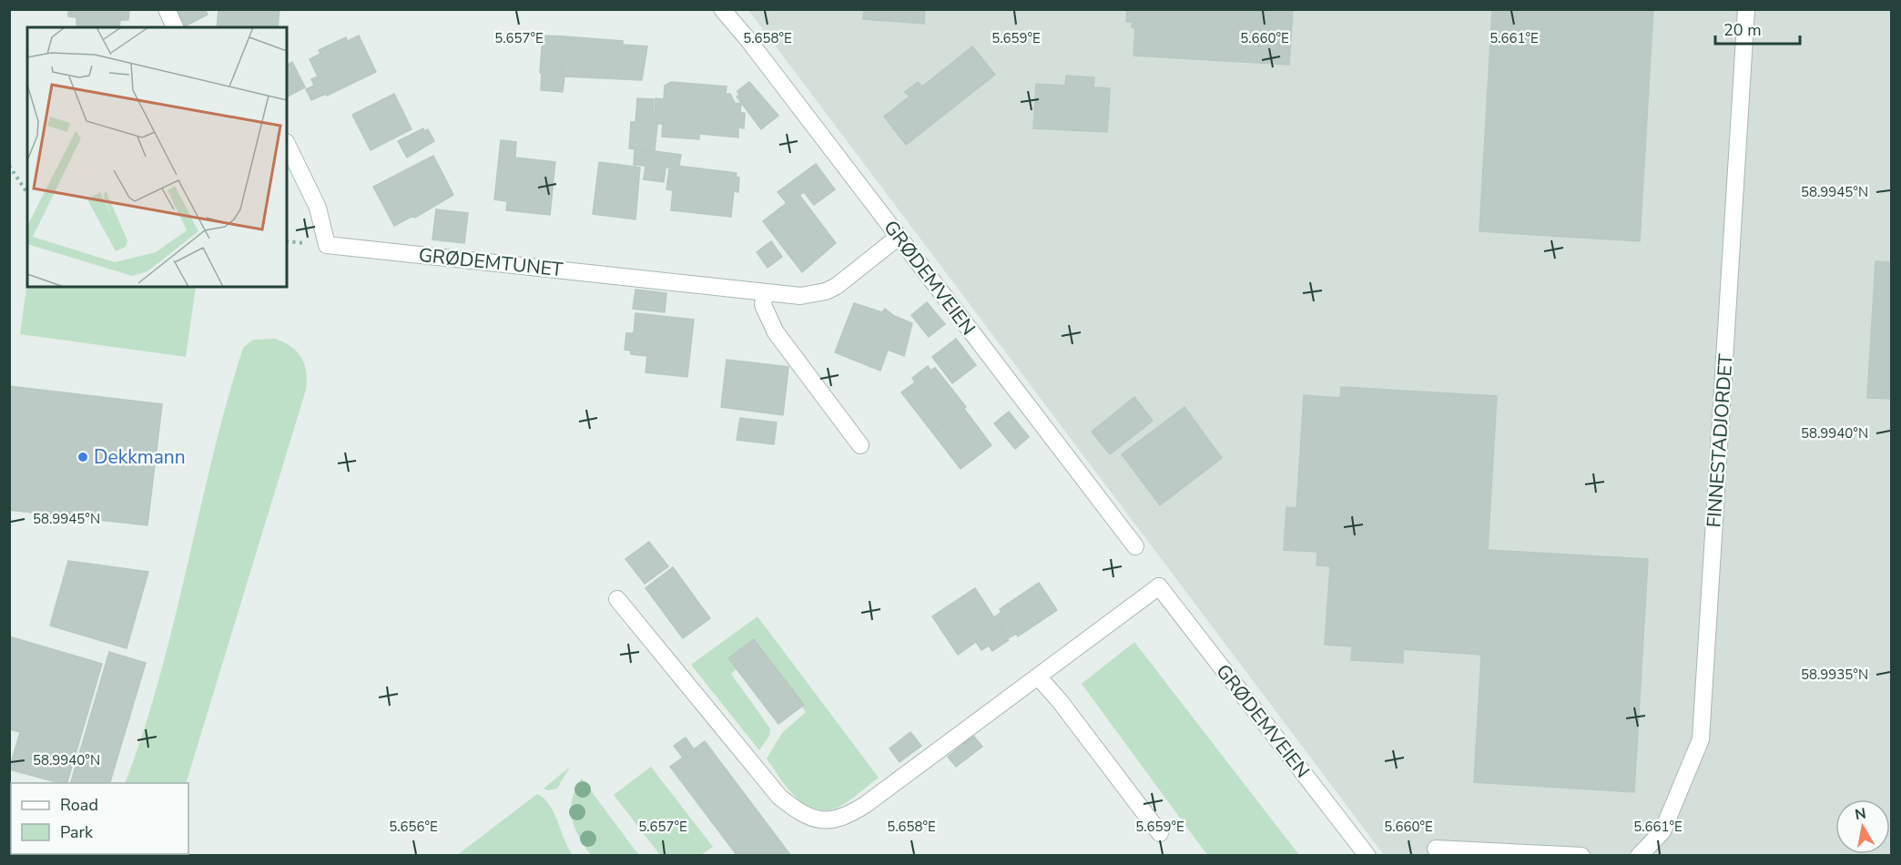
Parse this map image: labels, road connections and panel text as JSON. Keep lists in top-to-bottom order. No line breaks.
{"streets":{"street":["GRØDEMTUNET","GRØDEMVEIEN","FINNESTADJORDET"]},"crossings":[["GRØDEMTUNET","GRØDEMVEIEN"]],"places":["Dekkmann"],"legend":["Road","Park"],"scale_bar":"20 m","north":"top","coordinates":["5.657°E","5.658°E","5.659°E","5.660°E","5.661°E","58.9945°N","58.9940°N","58.9935°N","5.656°E"]}
